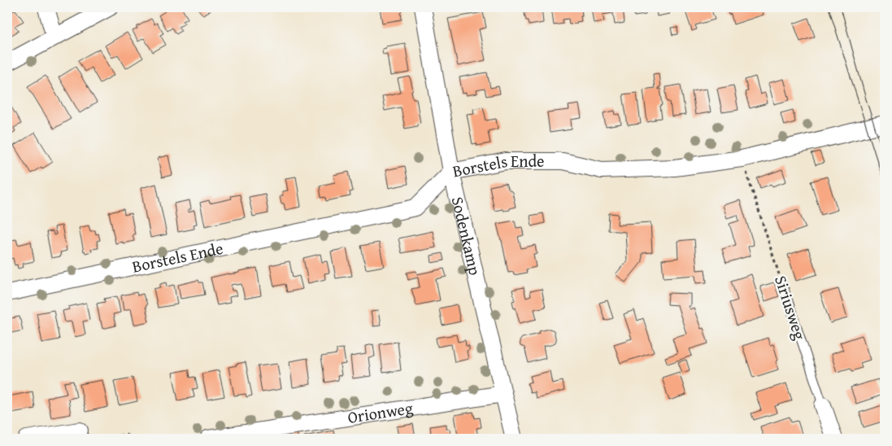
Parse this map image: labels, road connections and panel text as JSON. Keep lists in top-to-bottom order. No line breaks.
{"streets":{"street":["Borstels Ende","Sodenkamp","Siriusweg","Orionweg"]},"crossings":[["Borstels Ende","Sodenkamp"],["Sodenkamp","Orionweg"]]}
